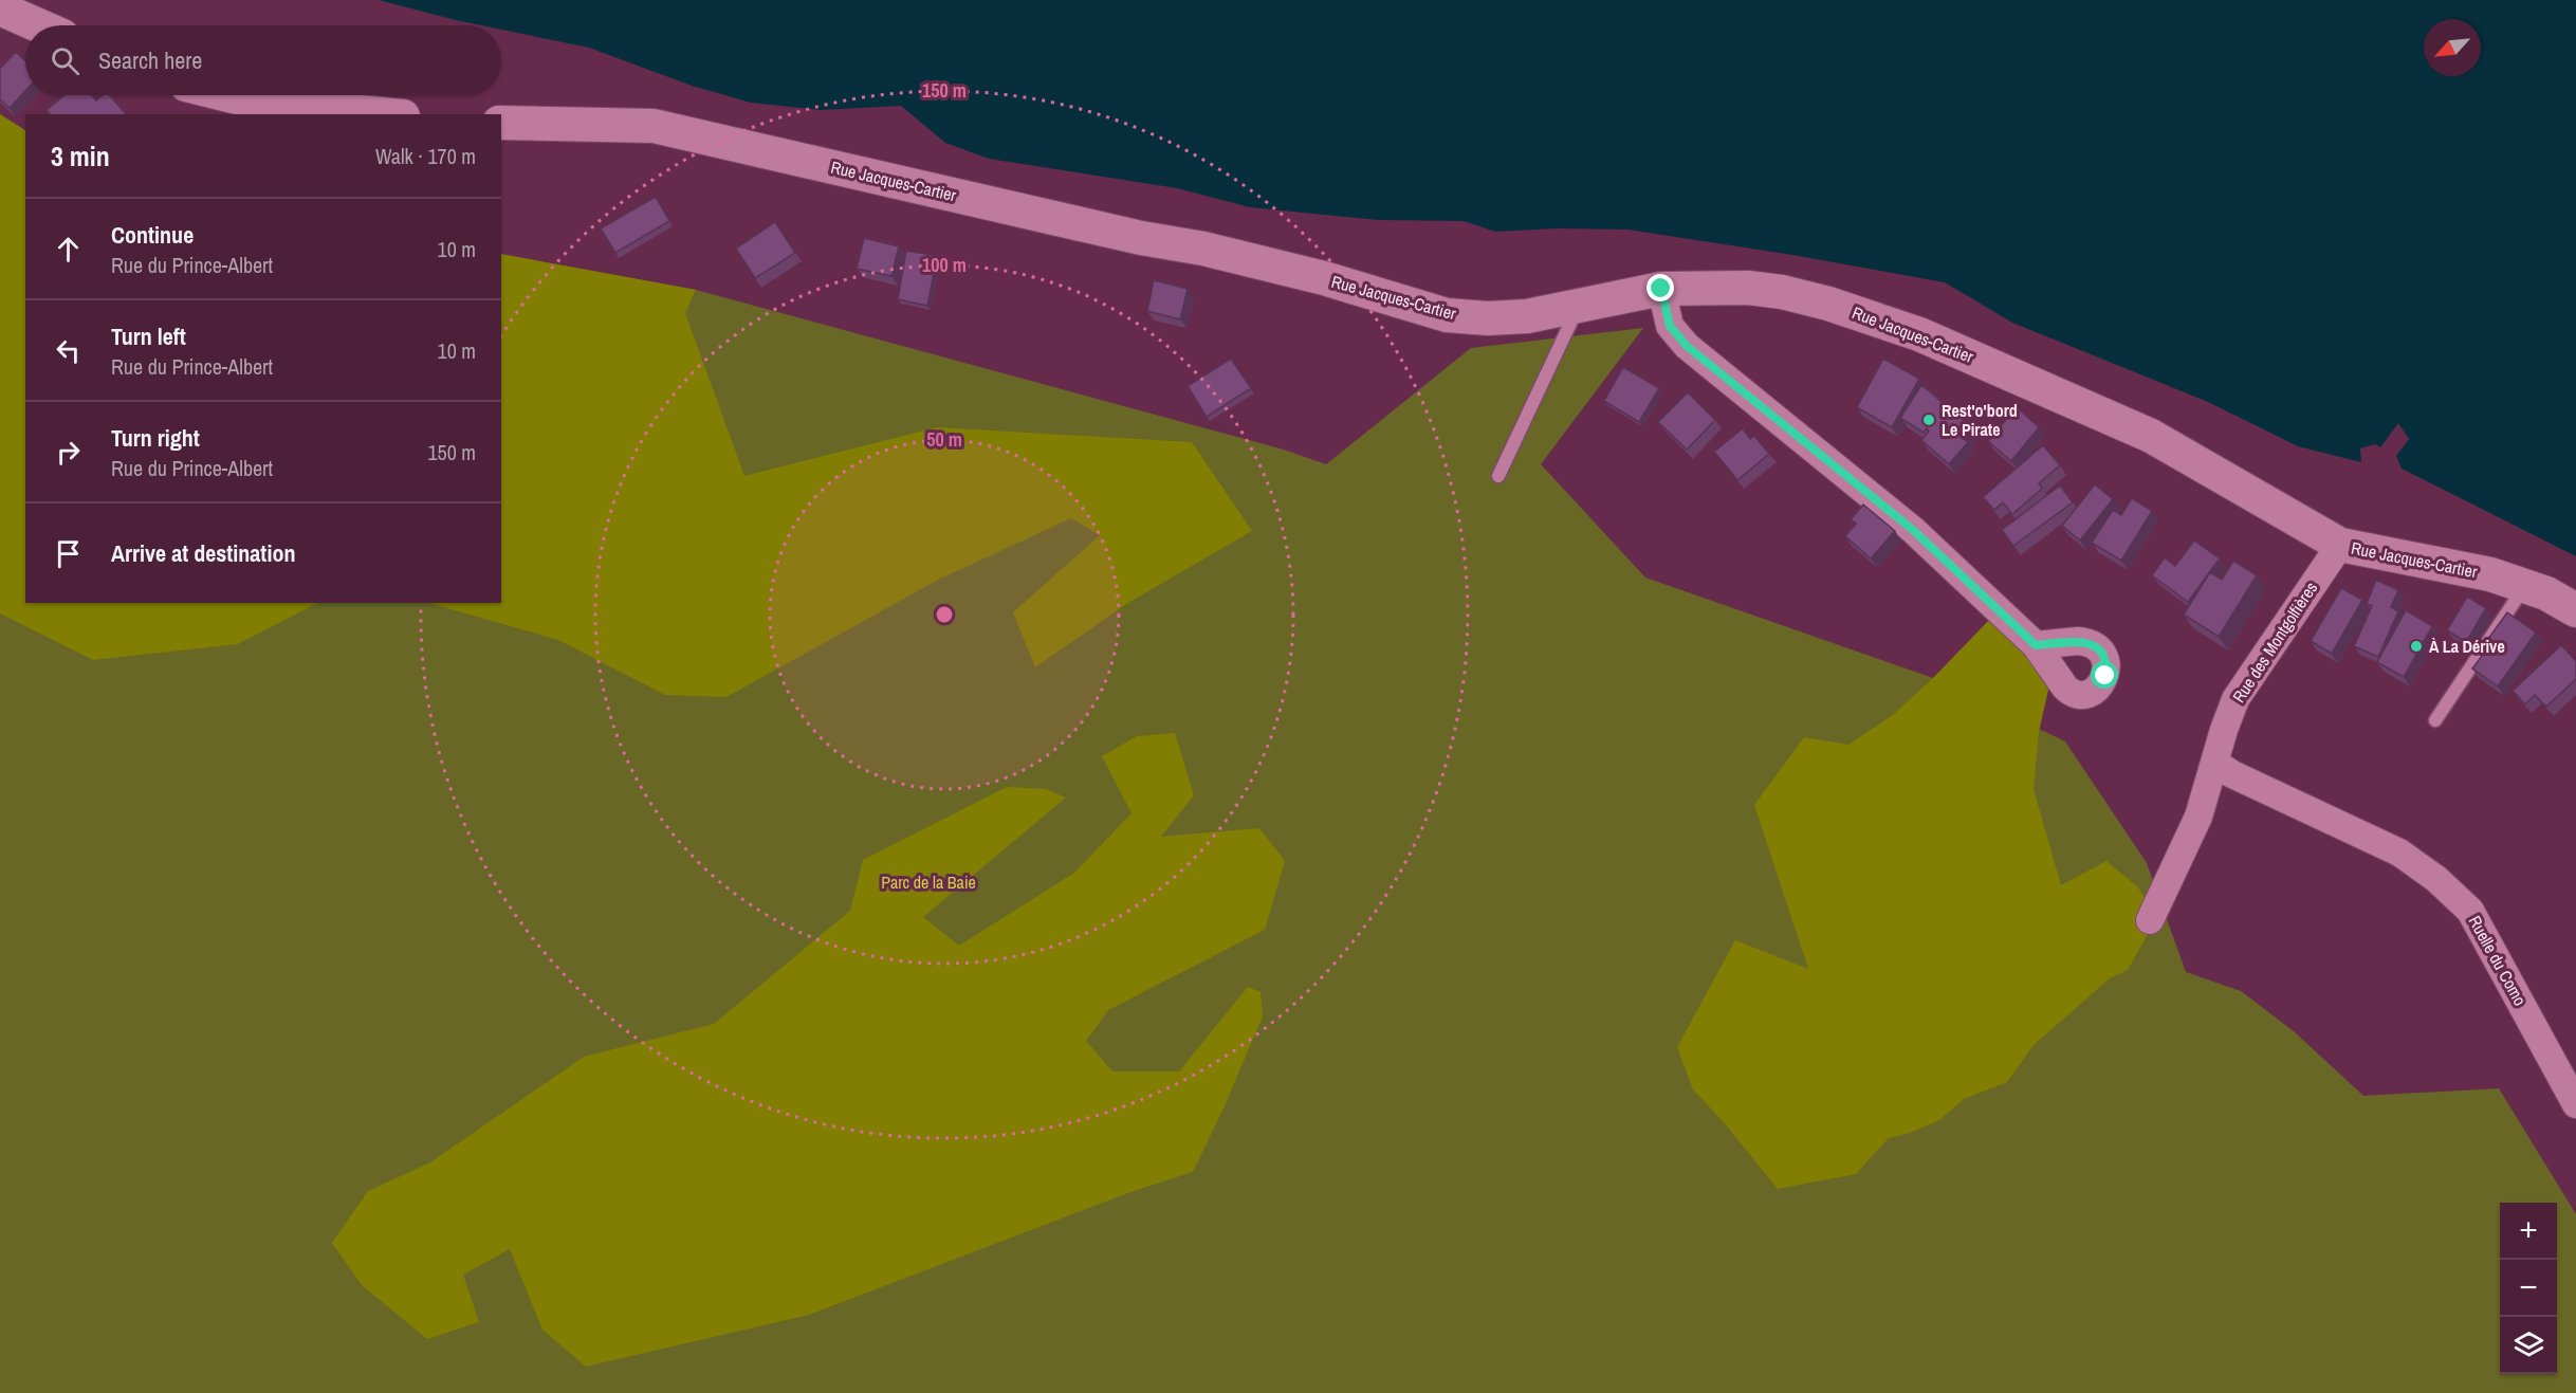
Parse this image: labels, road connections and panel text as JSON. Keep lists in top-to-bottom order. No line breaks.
{"streets":{"street":["Rue Jacques-Cartier","Rue des Montgolfières","Ruelle du Como"]},"crossings":[["Rue Jacques-Cartier","Rue des Montgolfières"],["Rue des Montgolfières","Ruelle du Como"]],"parks":["Parc de la Baie"],"places":["Rest'o'bord Le Pirate","À La Dérive"],"north":"bottom left","page":{"search":"Search here","heading":["3 min","Walk · 170 m"],"list":[["Continue","Rue du Prince-Albert","10 m"],["Turn left","Rue du Prince-Albert","10 m"],["Turn right","Rue du Prince-Albert","150 m"],"Arrive at destination"],"map_buttons":["+","−"]},"rings":["150 m","100 m","50 m"]}
